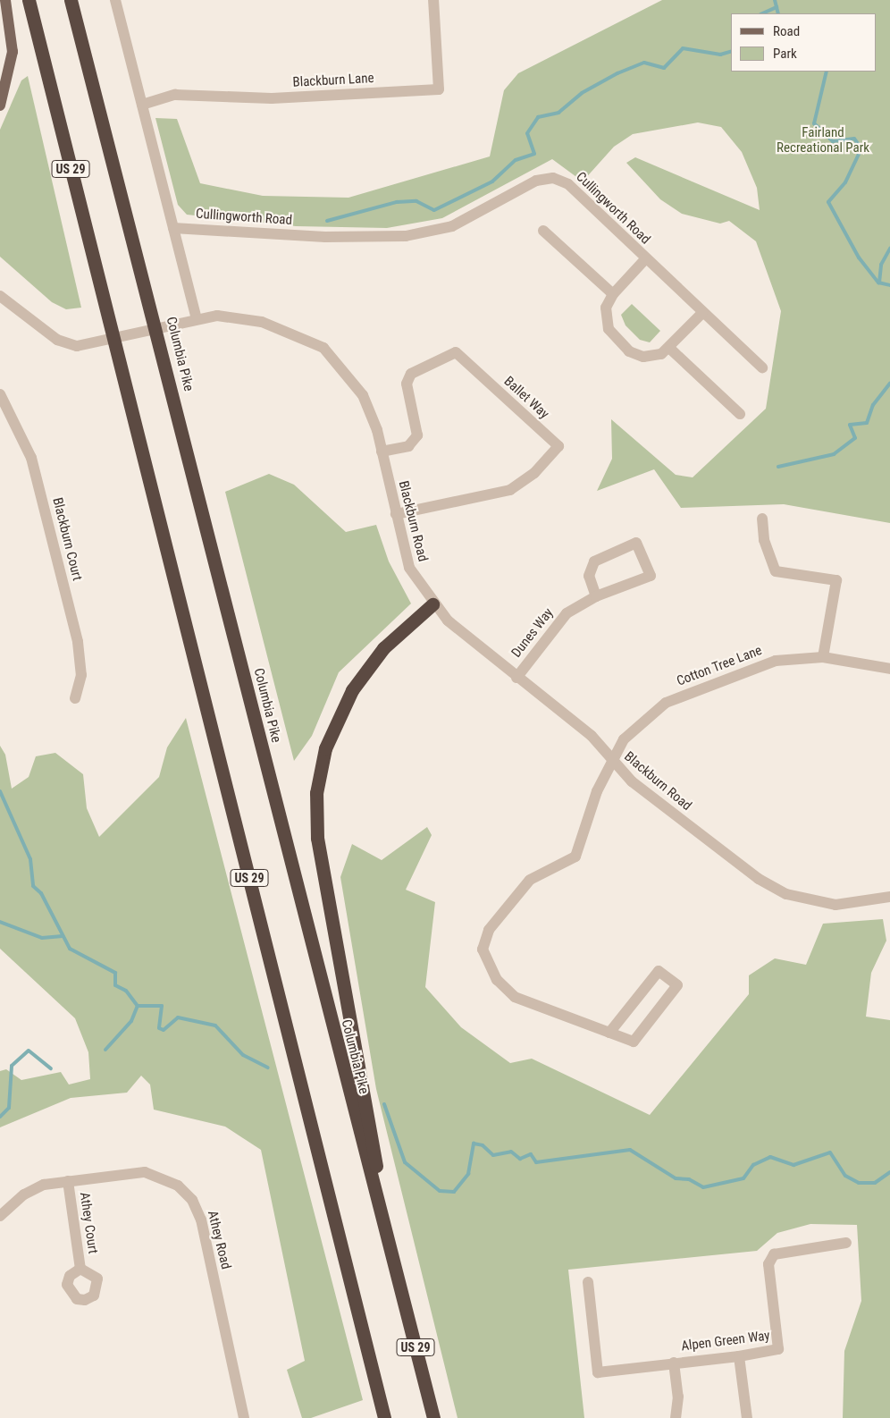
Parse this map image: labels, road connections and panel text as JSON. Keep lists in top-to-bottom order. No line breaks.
{"streets":{"highway":["US 29","Columbia Pike"],"street":["Blackburn Lane","Cullingworth Road","Ballet Way","Blackburn Road","Blackburn Court","Dunes Way","Cotton Tree Lane","Athey Court","Athey Road","Alpen Green Way"]},"crossings":[["US 29","Blackburn Road"],["Columbia Pike","Blackburn Road"],["Ballet Way","Blackburn Road"],["Blackburn Road","Dunes Way"],["Blackburn Road","Cotton Tree Lane"],["Athey Court","Athey Road"]],"parks":["Fairland Recreational Park"],"legend":["Road","Park"]}
